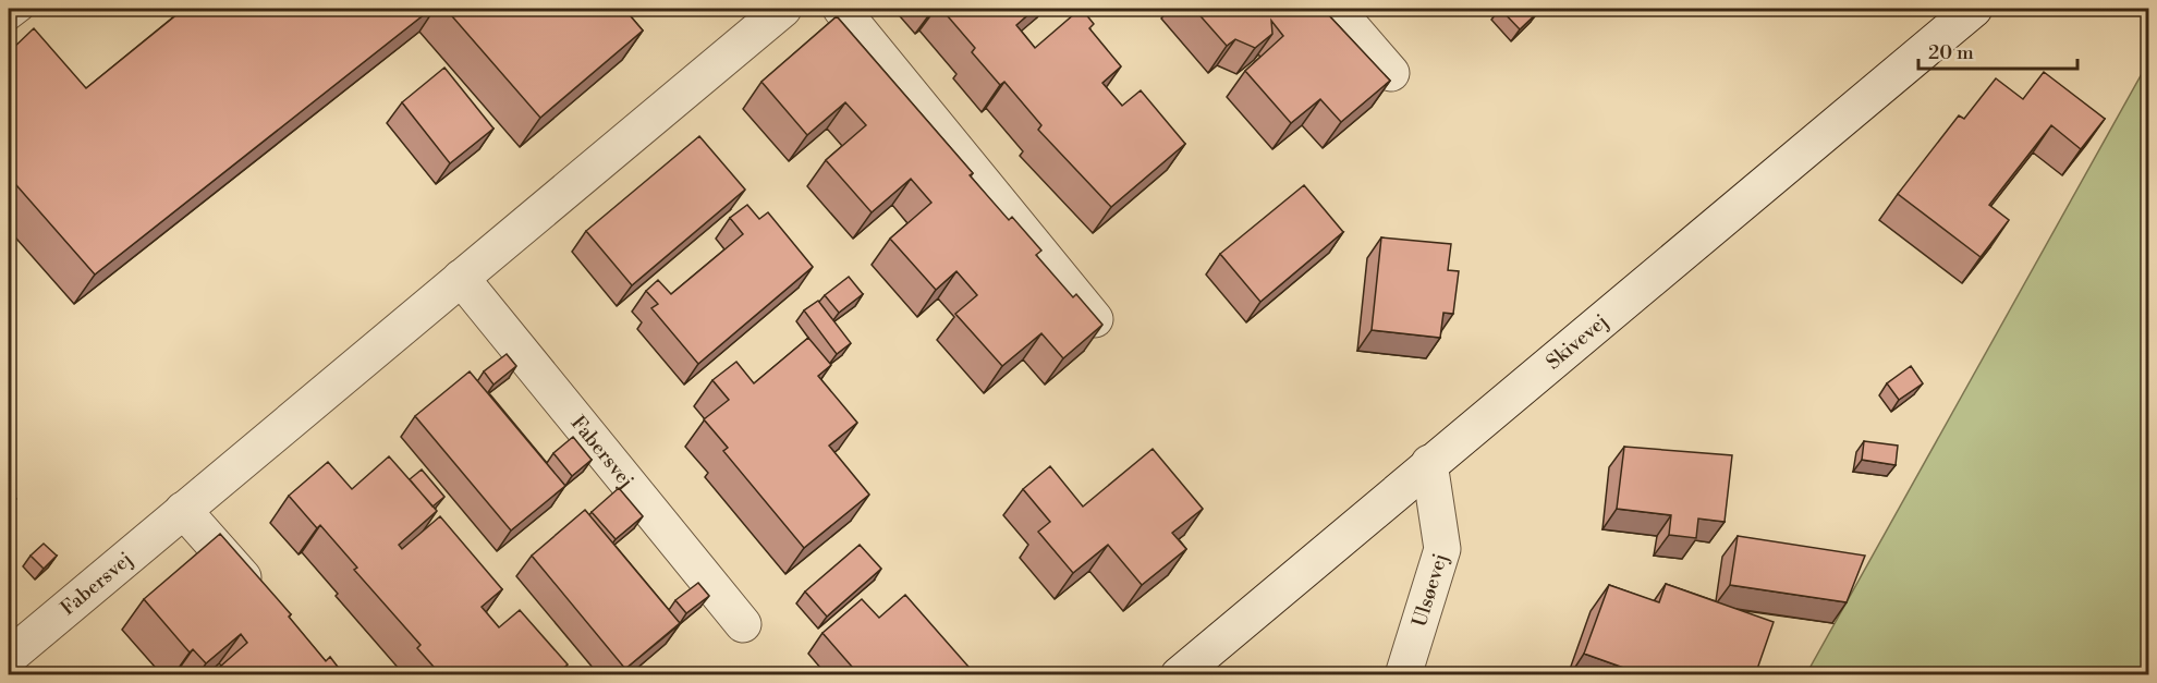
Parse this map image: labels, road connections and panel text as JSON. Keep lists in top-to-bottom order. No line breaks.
{"streets":{"street":["Skivevej","Fabersvej","Ulsøevej"]},"crossings":[["Skivevej","Ulsøevej"]],"scale_bar":"20 m"}
